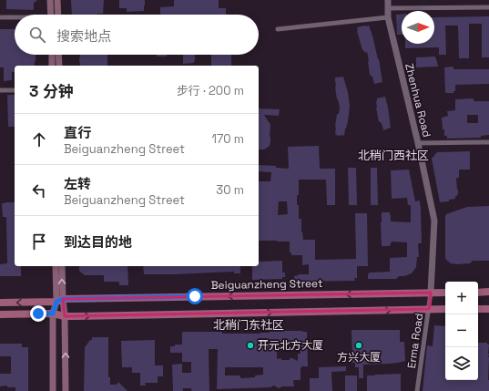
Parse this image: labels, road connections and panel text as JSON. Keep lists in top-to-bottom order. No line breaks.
{"streets":{"main road":["Beiguanzheng Street"],"street":["Zhenhua Road","Erma Road"]},"crossings":[["Zhenhua Road","Beiguanzheng Street"],["Zhenhua Road","Erma Road"],["Beiguanzheng Street","Erma Road"]],"districts":["北稍门西社区","北稍门东社区"],"places":["开元北方大厦","方兴大厦"],"north":"right","page":{"search":"搜索地点","heading":["3 分钟","步行 · 200 m"],"list":[["直行","Beiguanzheng Street","170 m"],["左转","Beiguanzheng Street","30 m"],"到达目的地"],"map_buttons":["+","−"]}}
